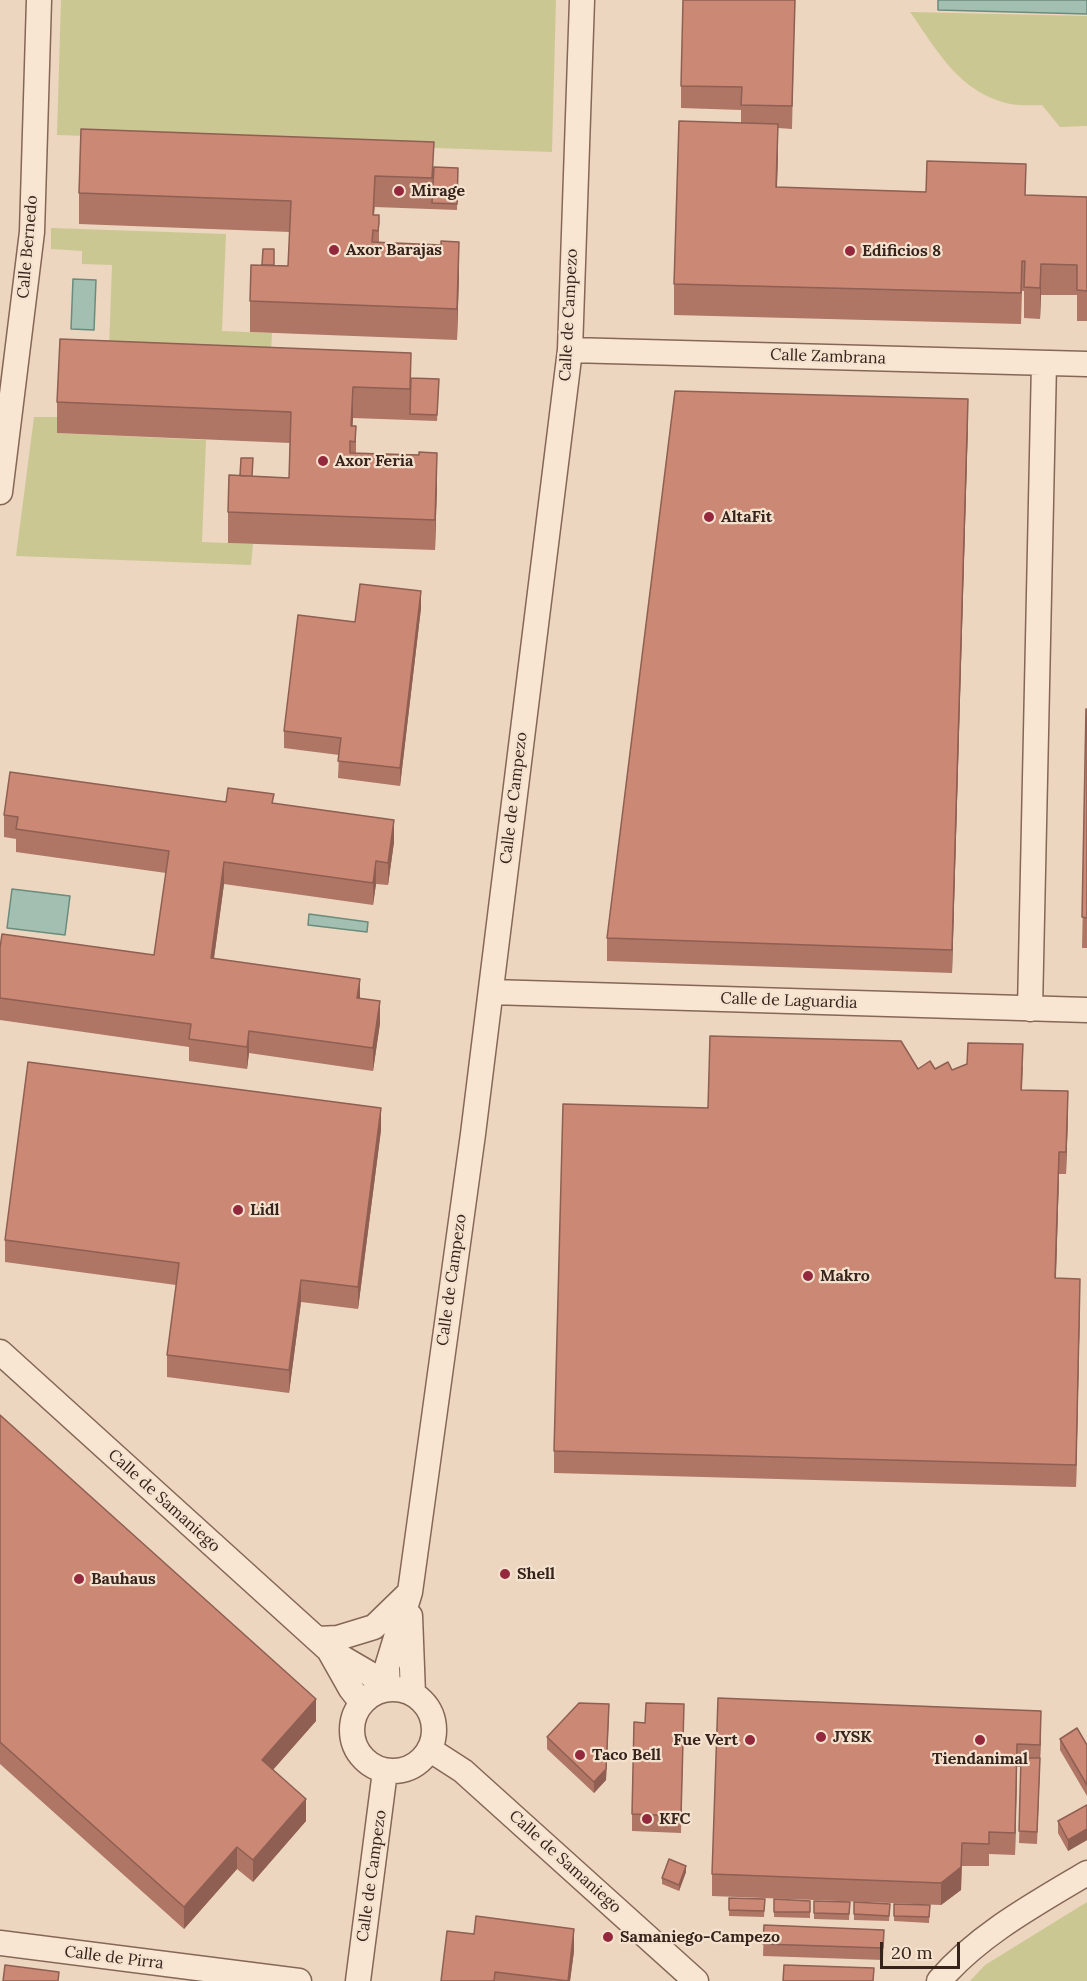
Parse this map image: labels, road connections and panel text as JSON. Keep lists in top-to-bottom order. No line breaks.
{"streets":{"street":["Calle Bernedo","Calle de Campezo","Calle Zambrana","Calle de Laguardia","Calle de Samaniego","Calle de Pirra"]},"crossings":[["Calle de Campezo","Calle Zambrana"],["Calle de Campezo","Calle de Laguardia"],["Calle de Campezo","Calle de Samaniego"]],"places":["Mirage","Axor Barajas","Edificios 8","Axor Feria","AltaFit","Lidl","Makro","Shell","Bauhaus","JYSK","Fue Vert","Tiendanimal","Taco Bell","KFC","Samaniego-Campezo"],"scale_bar":"20 m"}
